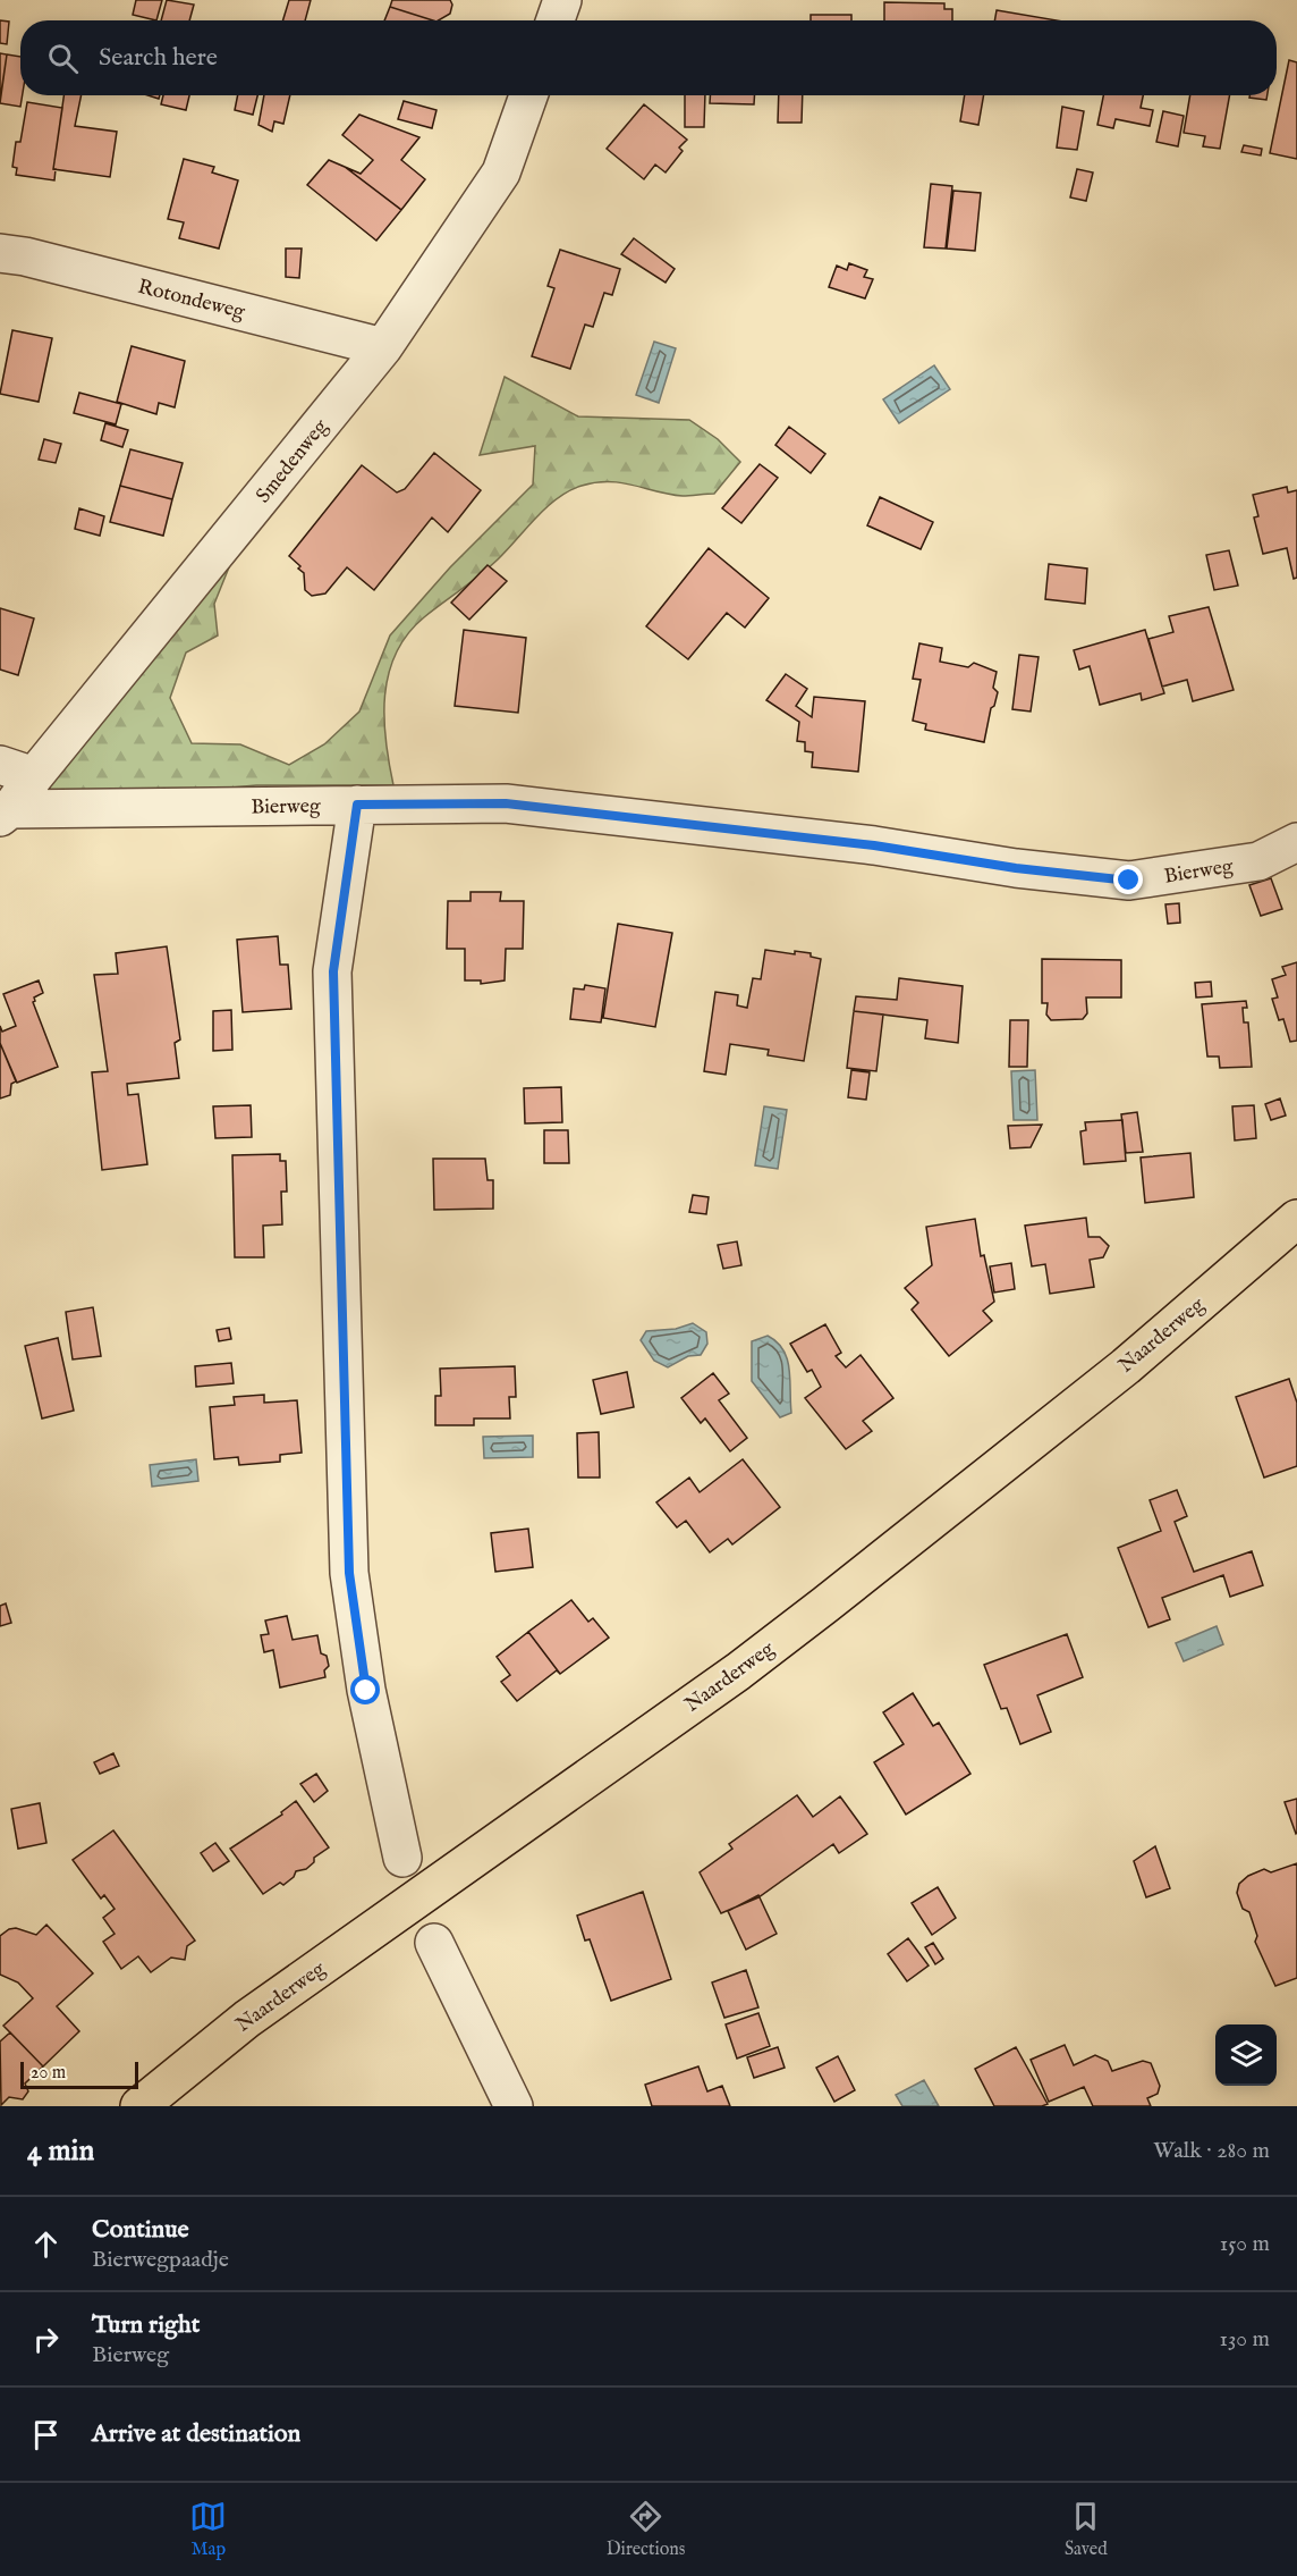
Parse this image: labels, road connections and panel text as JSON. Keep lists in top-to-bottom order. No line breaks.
{"streets":{"main road":["Naarderweg"],"street":["Rotondeweg","Smedenweg","Bierweg"]},"crossings":[["Rotondeweg","Smedenweg"],["Smedenweg","Bierweg"]],"scale_bar":"20 m","page":{"search":"Search here","scale":"20 m","heading":["4 min","Walk · 280 m"],"list":[["Continue","Bierwegpaadje","150 m"],["Turn right","Bierweg","130 m"],"Arrive at destination"],"nav":["Map","Directions","Saved"]}}
